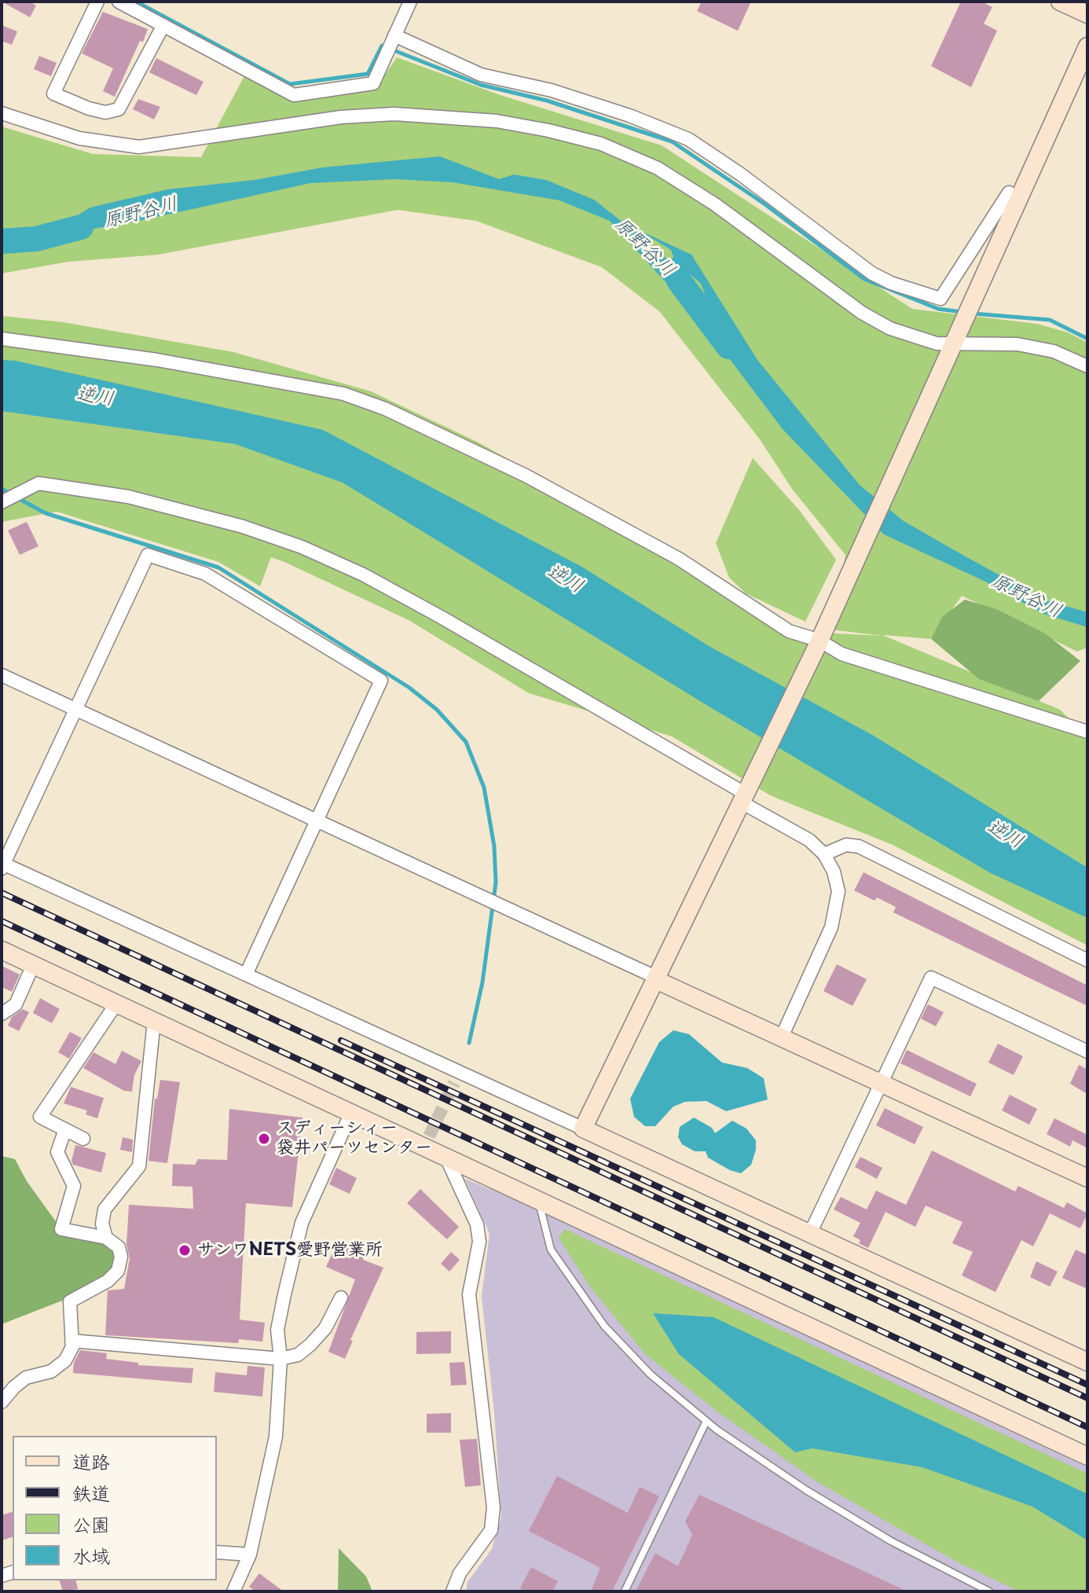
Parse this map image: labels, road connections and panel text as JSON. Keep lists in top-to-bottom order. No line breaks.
{"water":["原野谷川","逆川"],"places":["スディーシィー 袋井パーツセンター","サンワNETS愛野営業所"],"legend":["道路","鉄道","公園","水域"]}
